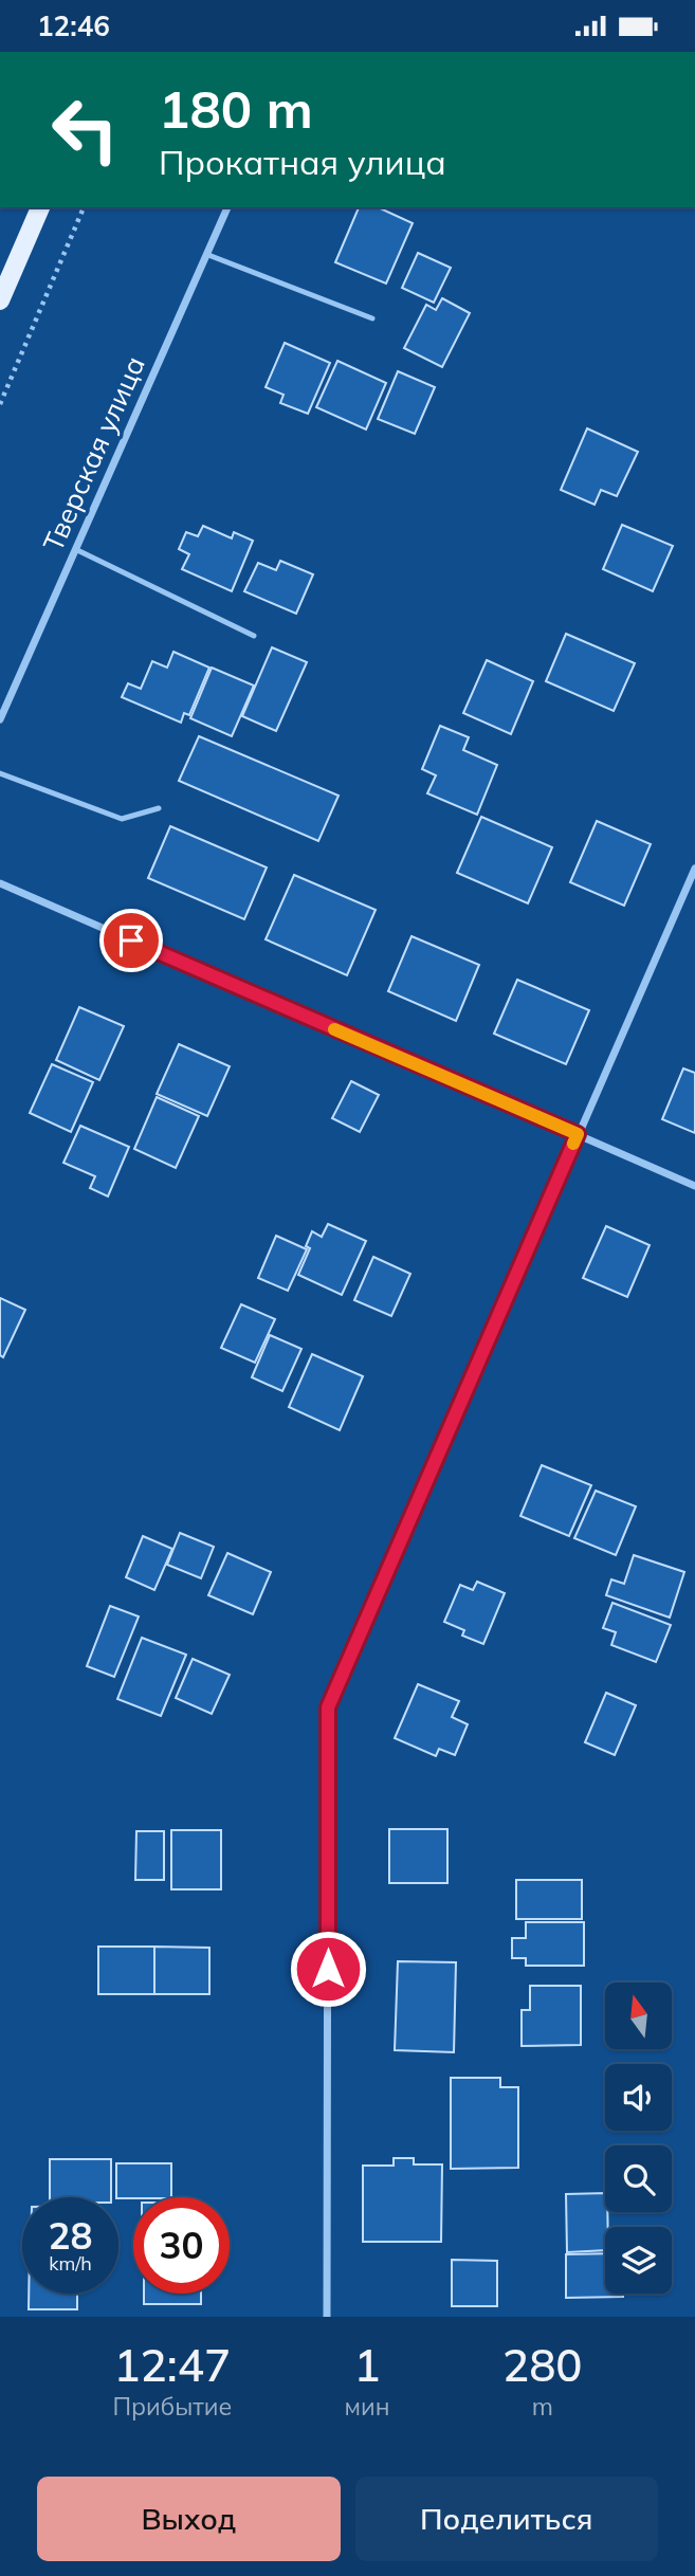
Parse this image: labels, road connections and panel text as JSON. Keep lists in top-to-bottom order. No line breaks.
{"streets":{"street":["Тверская улица"]},"north":"top","page":{"status":"12:46","turn":["180 m","Прокатная улица"],"speed":"28 km/h","limit":"30","eta":["12:47","Прибытие","1","мин","280","m"],"buttons":["Выход","Поделиться"]}}
